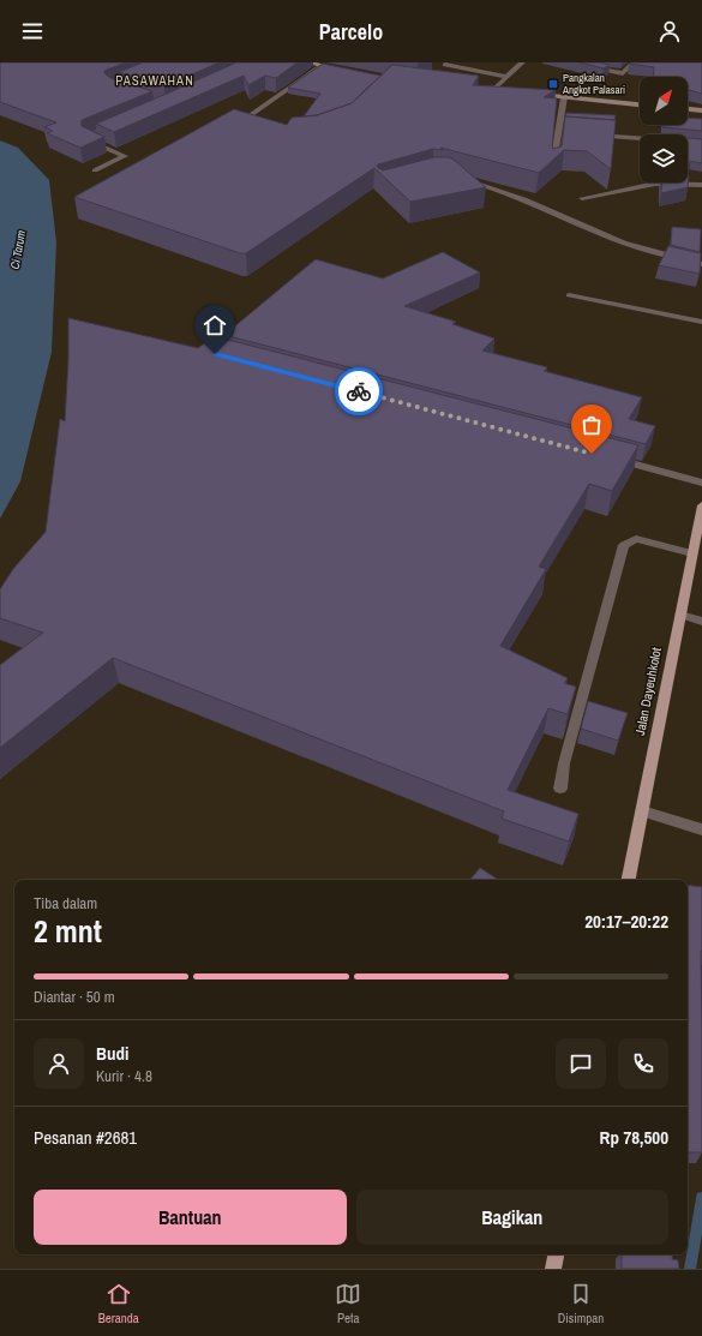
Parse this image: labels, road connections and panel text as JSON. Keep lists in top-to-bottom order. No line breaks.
{"streets":{"main road":["Jalan Dayeuhkolot"]},"districts":["PASAWAHAN"],"water":["Ci Tarum"],"places":{"transit":["Pangkalan Angkot Palasari"]},"north":"top right","page":{"header":"Parcelo","heading":["2 mnt","Tiba dalam","20:17–20:22"],"panel":["Budi","Kurir · 4.8","Pesanan #2681","Rp 78,500"],"bar":"Diantar · 50 m","buttons":["Bantuan","Bagikan"],"tabs":["Beranda","Peta","Disimpan"]}}
